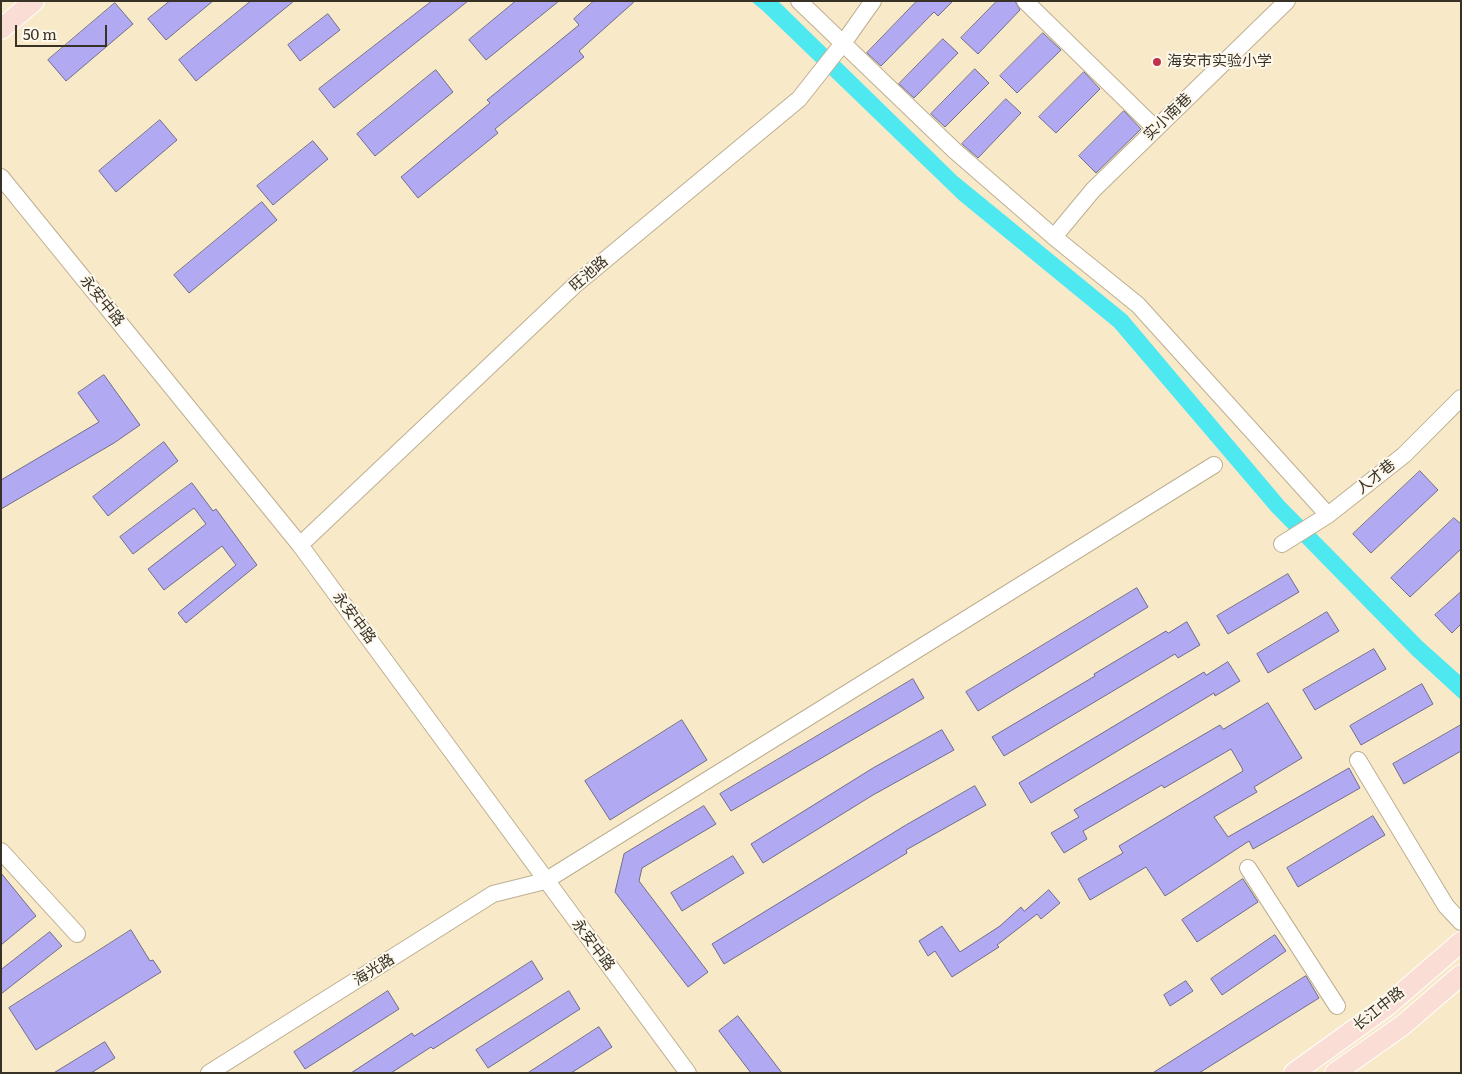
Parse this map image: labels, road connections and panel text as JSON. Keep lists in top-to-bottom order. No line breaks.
{"streets":{"main road":["长江中路"],"street":["实小南巷","旺池路","永安中路","人才巷","海光路"]},"crossings":[["旺池路","永安中路"],["永安中路","海光路"]],"places":["海安市实验小学"],"scale_bar":"50 m"}
